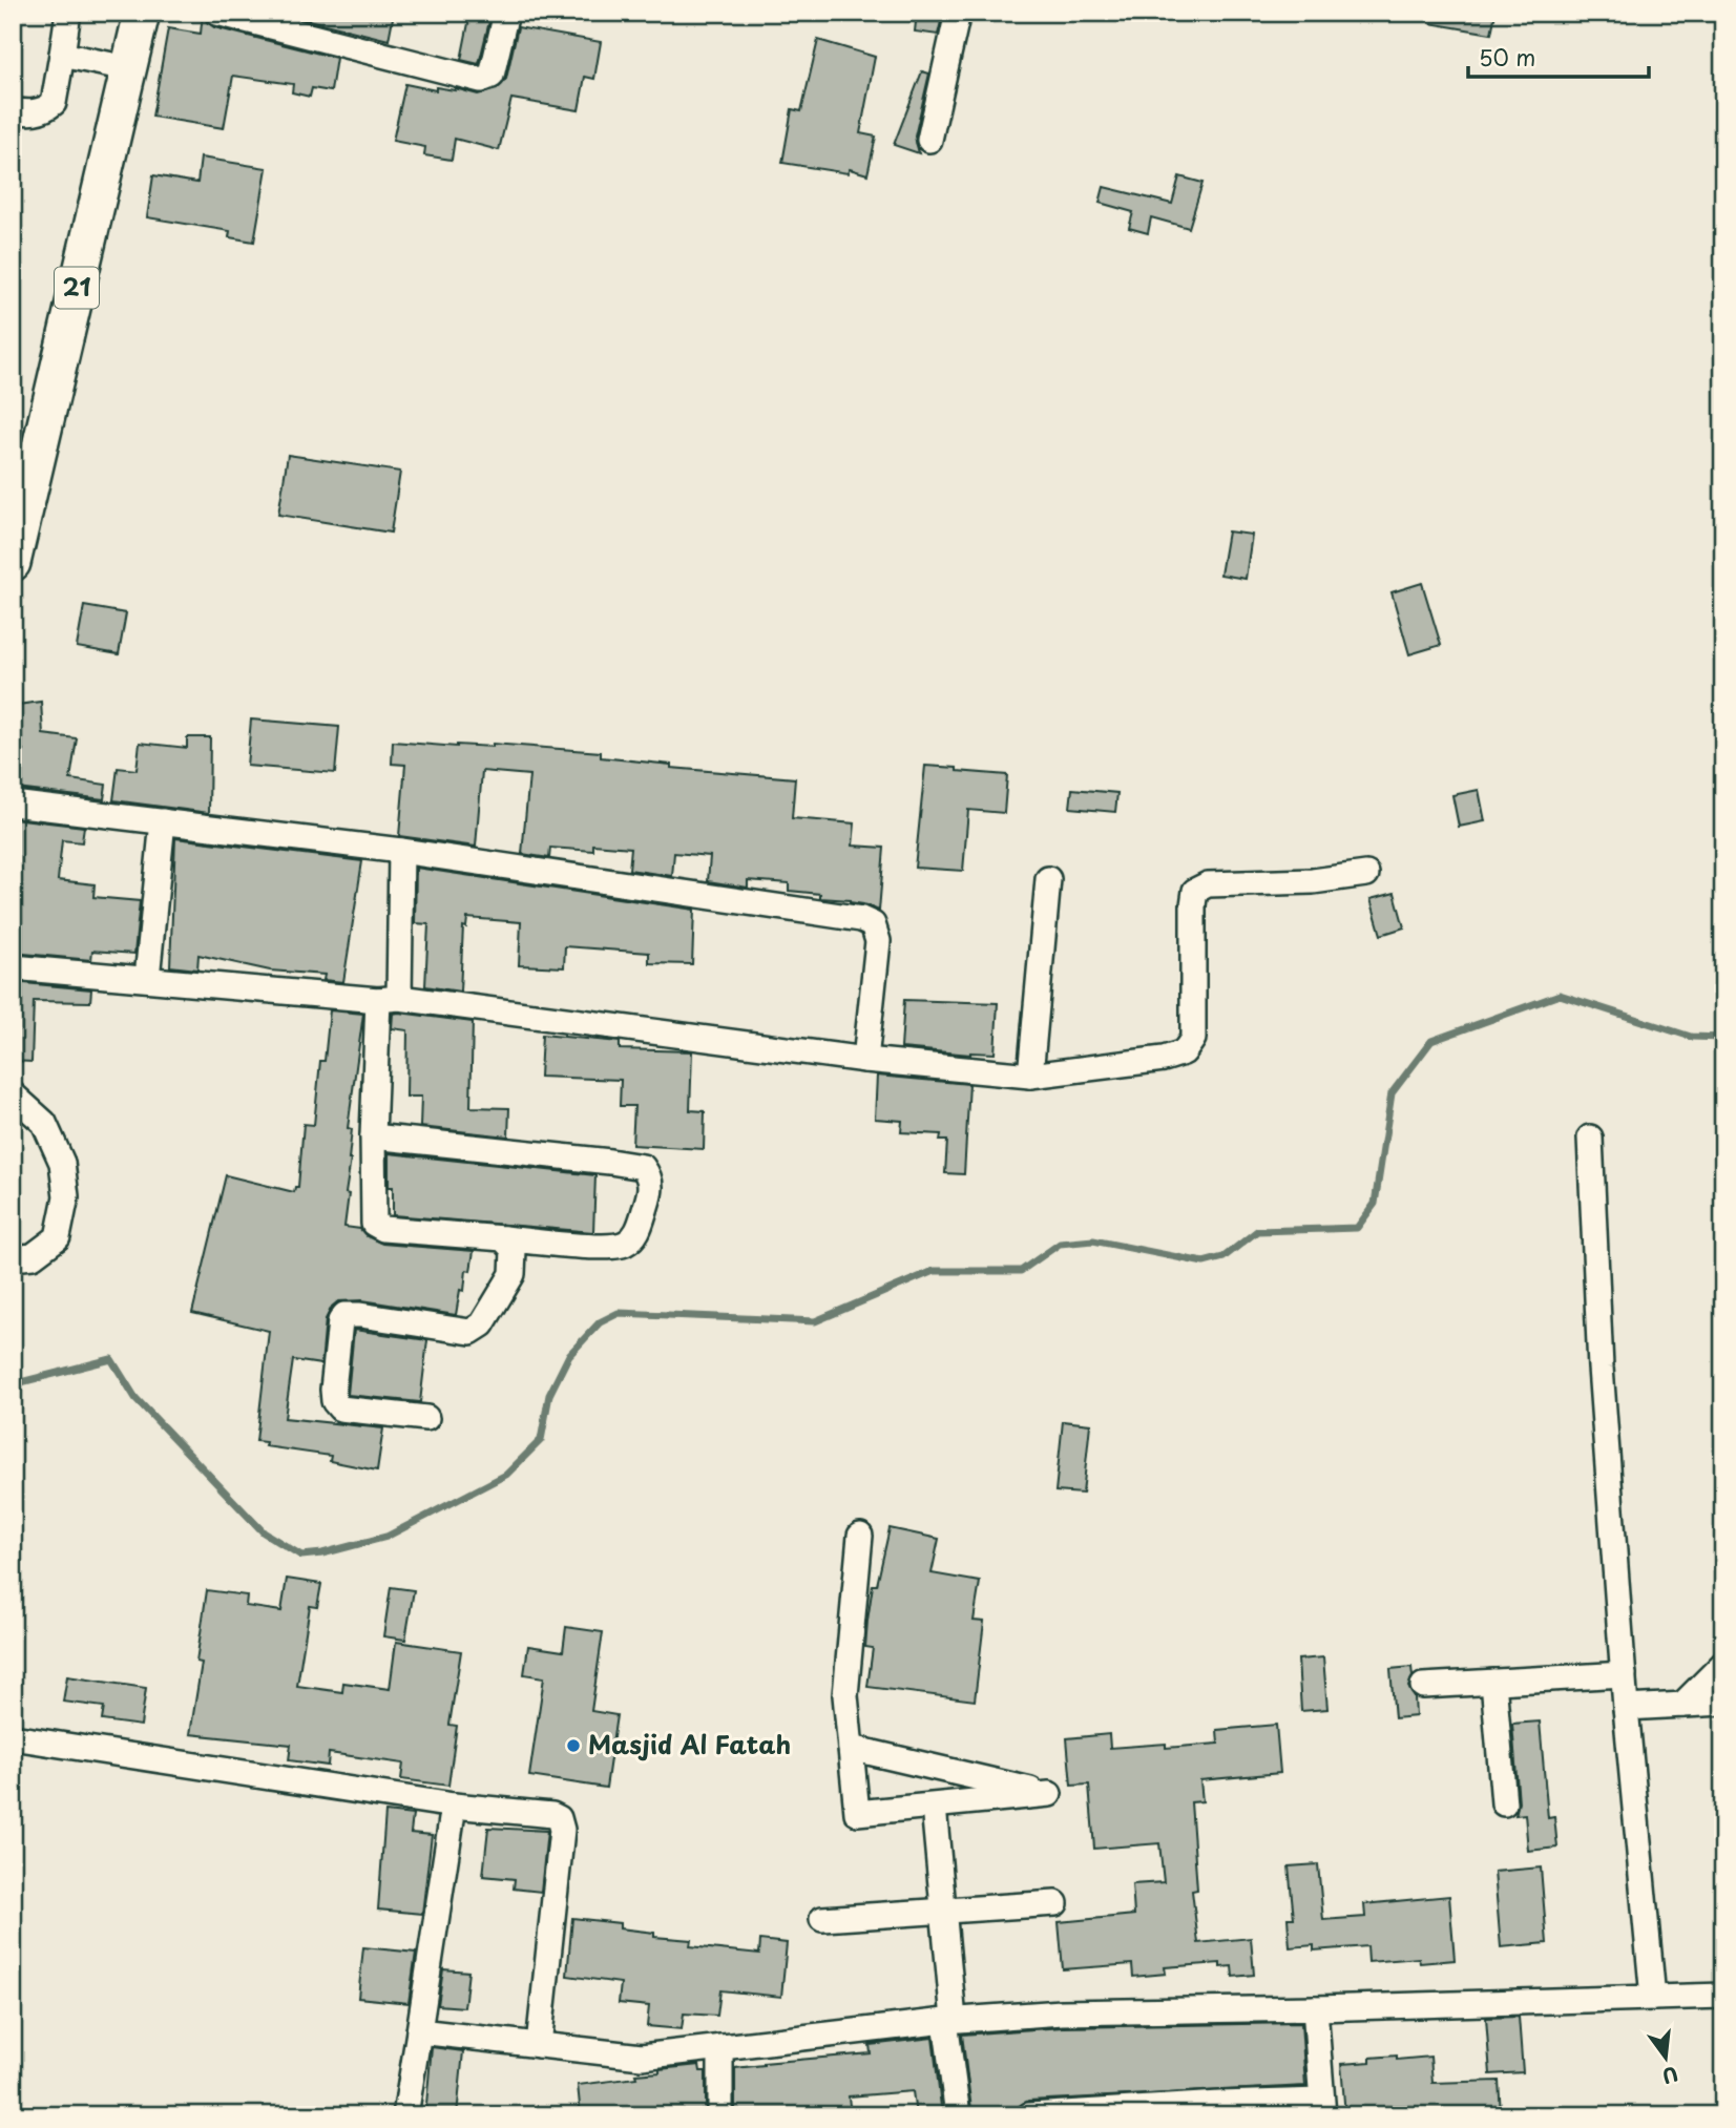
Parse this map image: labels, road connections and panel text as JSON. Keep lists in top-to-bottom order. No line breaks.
{"streets":{"highway":["21"]},"places":["Masjid Al Fatah"],"scale_bar":"50 m","north":"bottom"}
